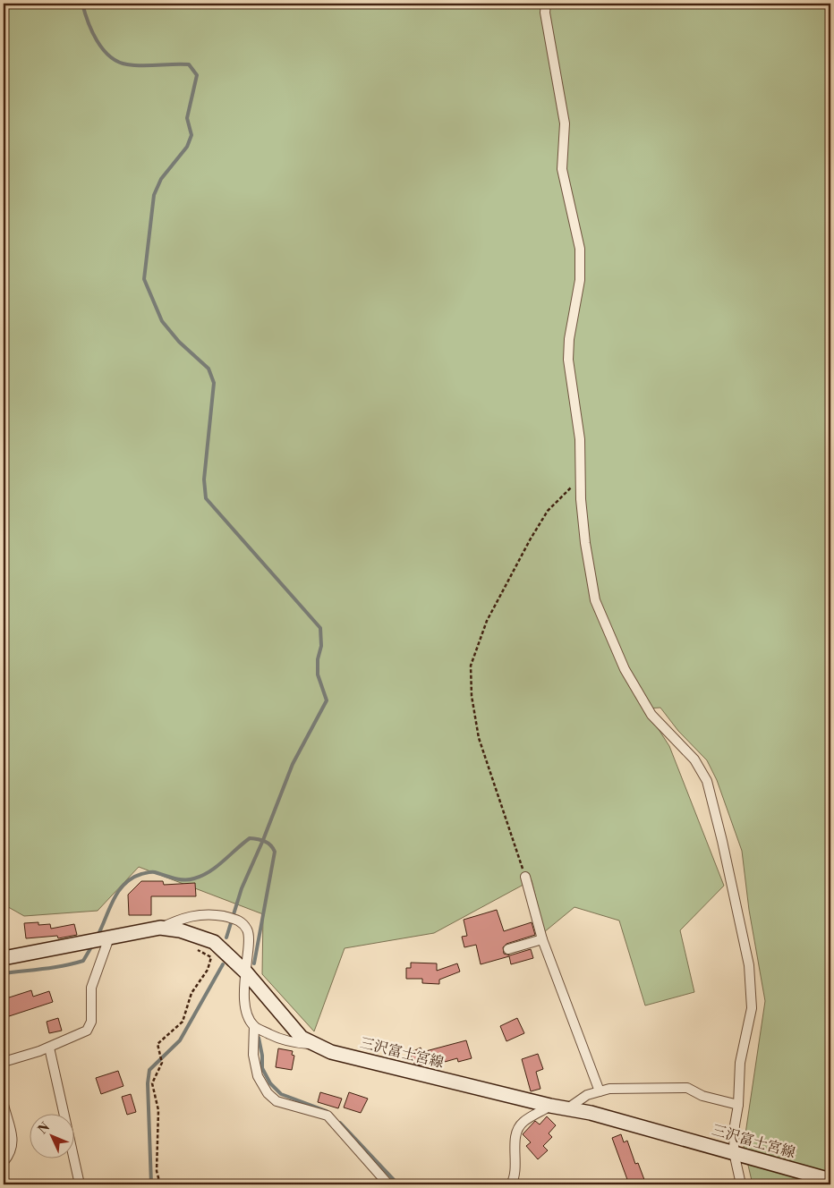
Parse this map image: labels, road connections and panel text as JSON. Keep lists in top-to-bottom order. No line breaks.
{"streets":{"main road":["三沢富士宮線"]},"north":"top left"}
